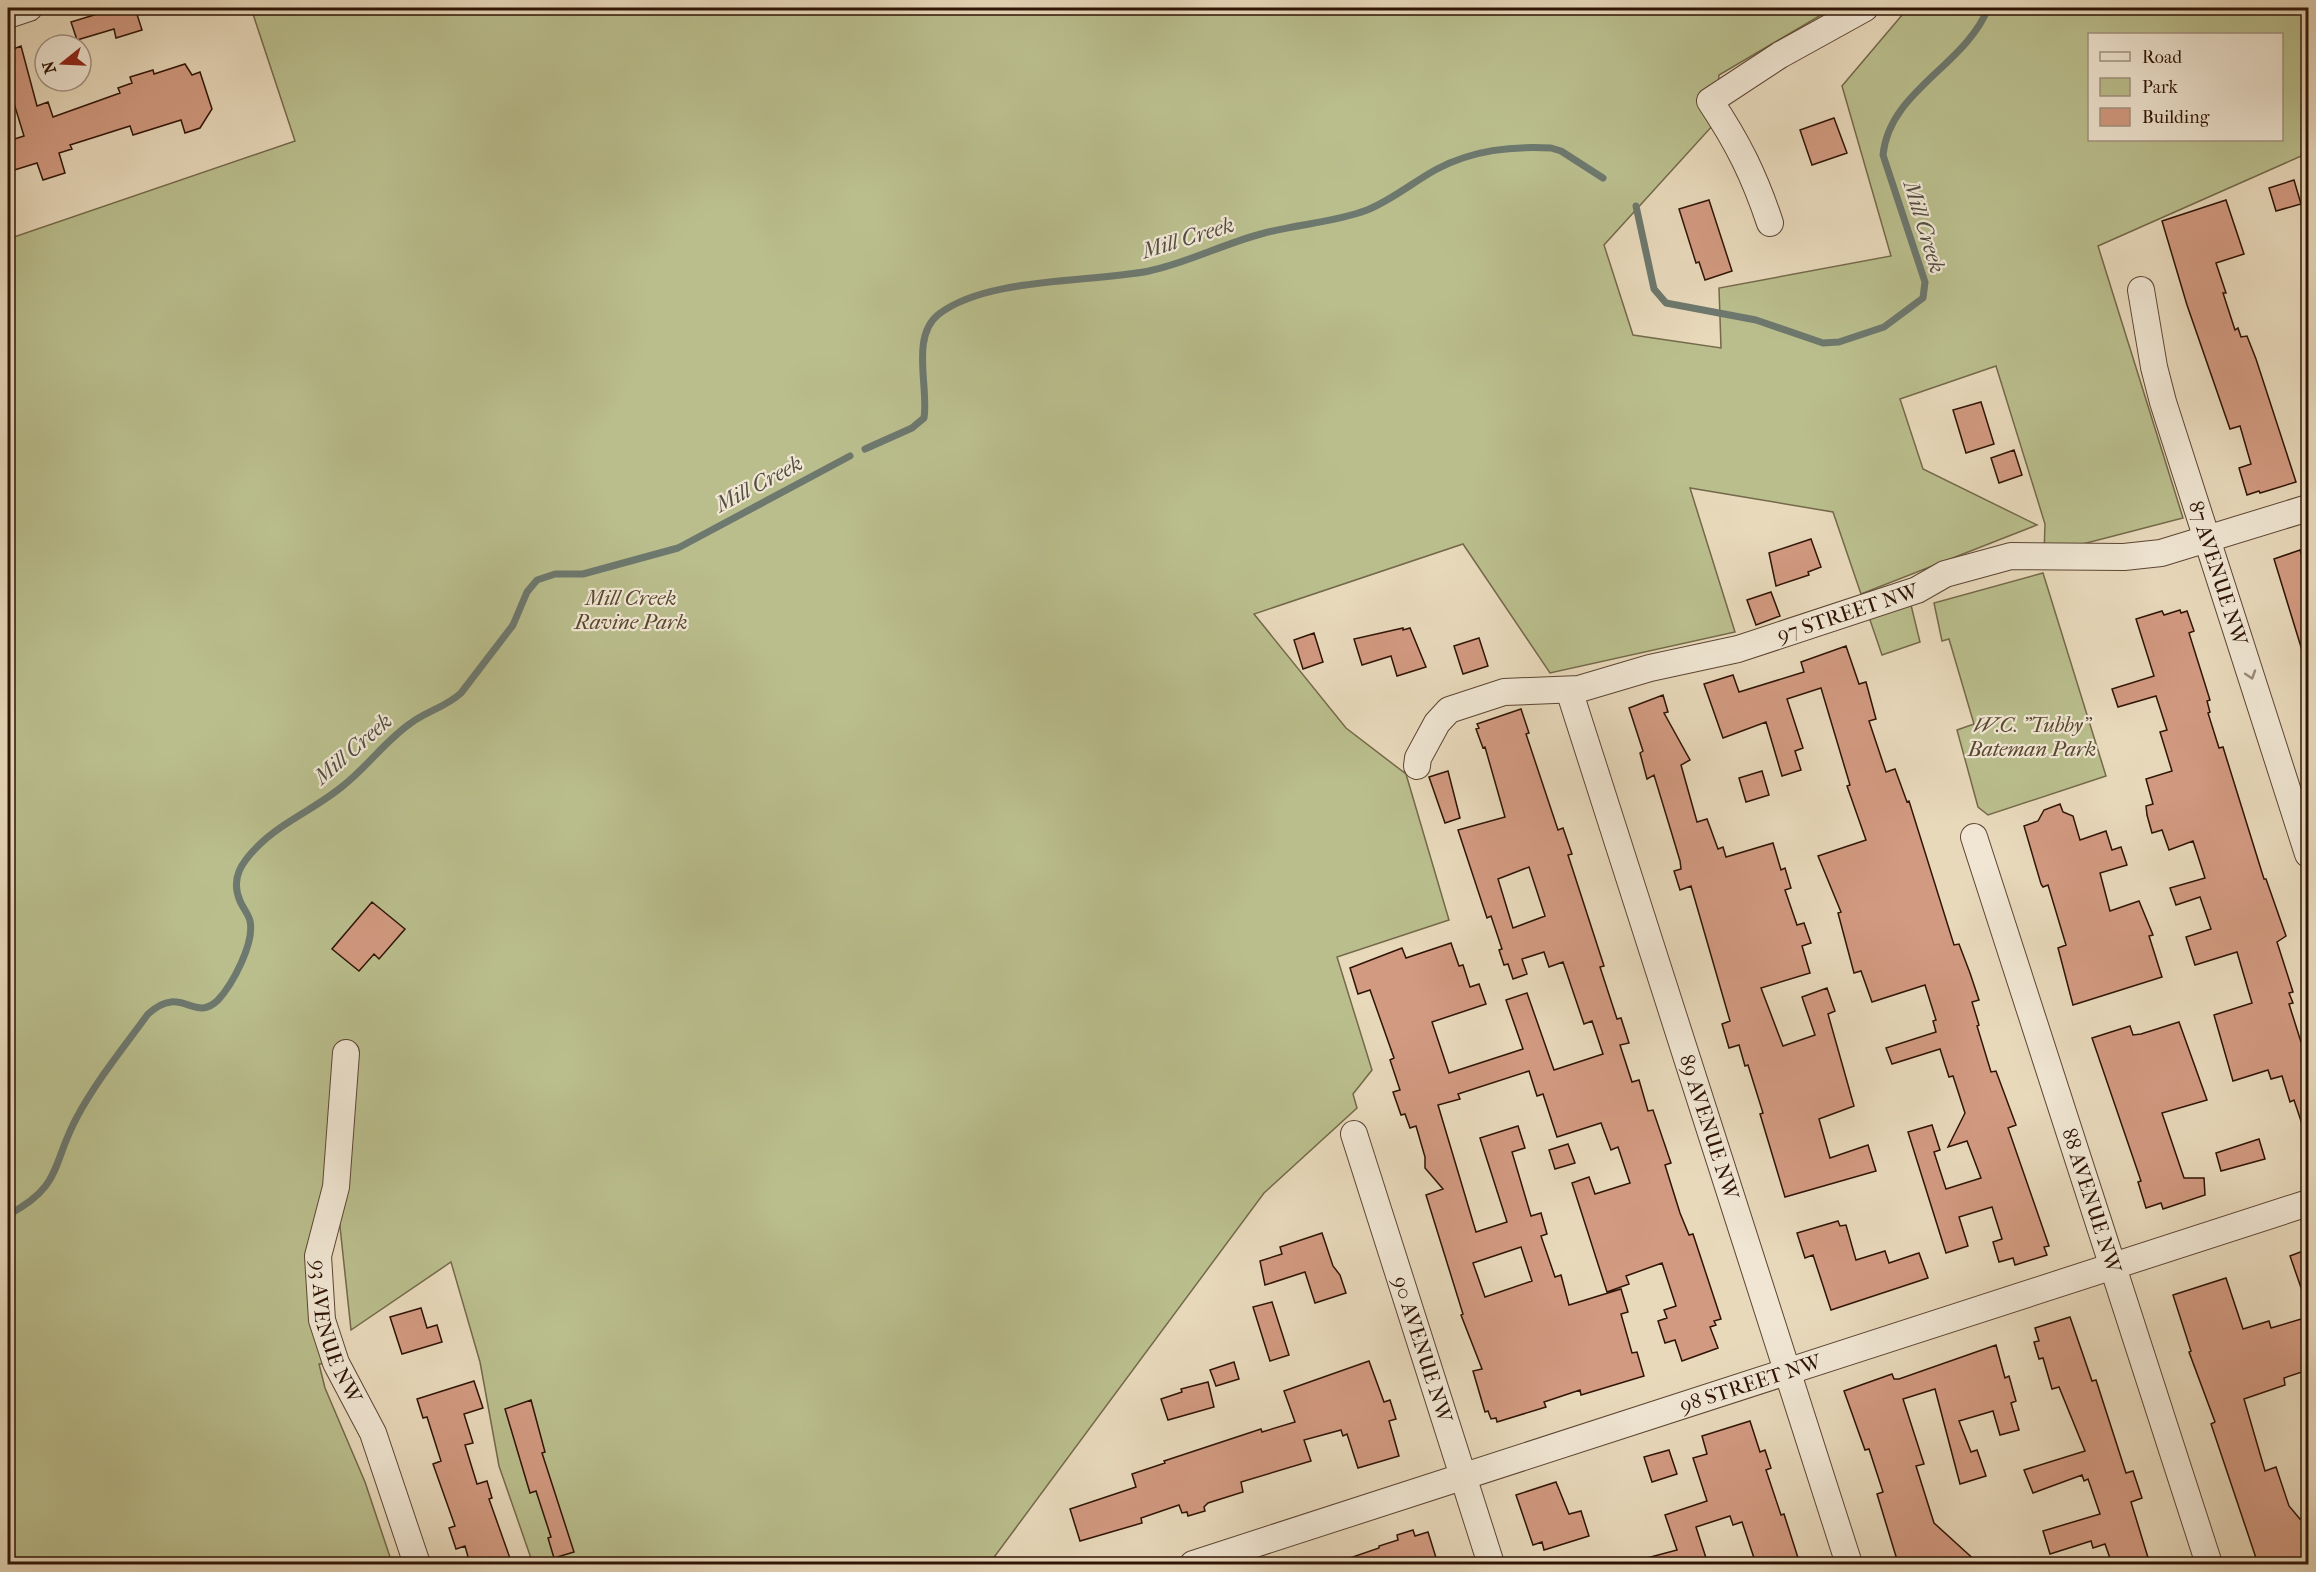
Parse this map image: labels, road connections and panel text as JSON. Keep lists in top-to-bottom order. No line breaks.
{"streets":{"street":["87 AVENUE NW","97 STREET NW","89 AVENUE NW","88 AVENUE NW","93 AVENUE NW","90 AVENUE NW","98 STREET NW"]},"crossings":[["87 AVENUE NW","97 STREET NW"],["97 STREET NW","89 AVENUE NW"],["89 AVENUE NW","98 STREET NW"],["88 AVENUE NW","98 STREET NW"],["90 AVENUE NW","98 STREET NW"]],"one_way":["87 AVENUE NW"],"water":["Mill Creek"],"parks":["Mill Creek Ravine Park","W.C. \"Tubby\" Bateman Park"],"legend":["Road","Park","Building"],"north":"left"}
